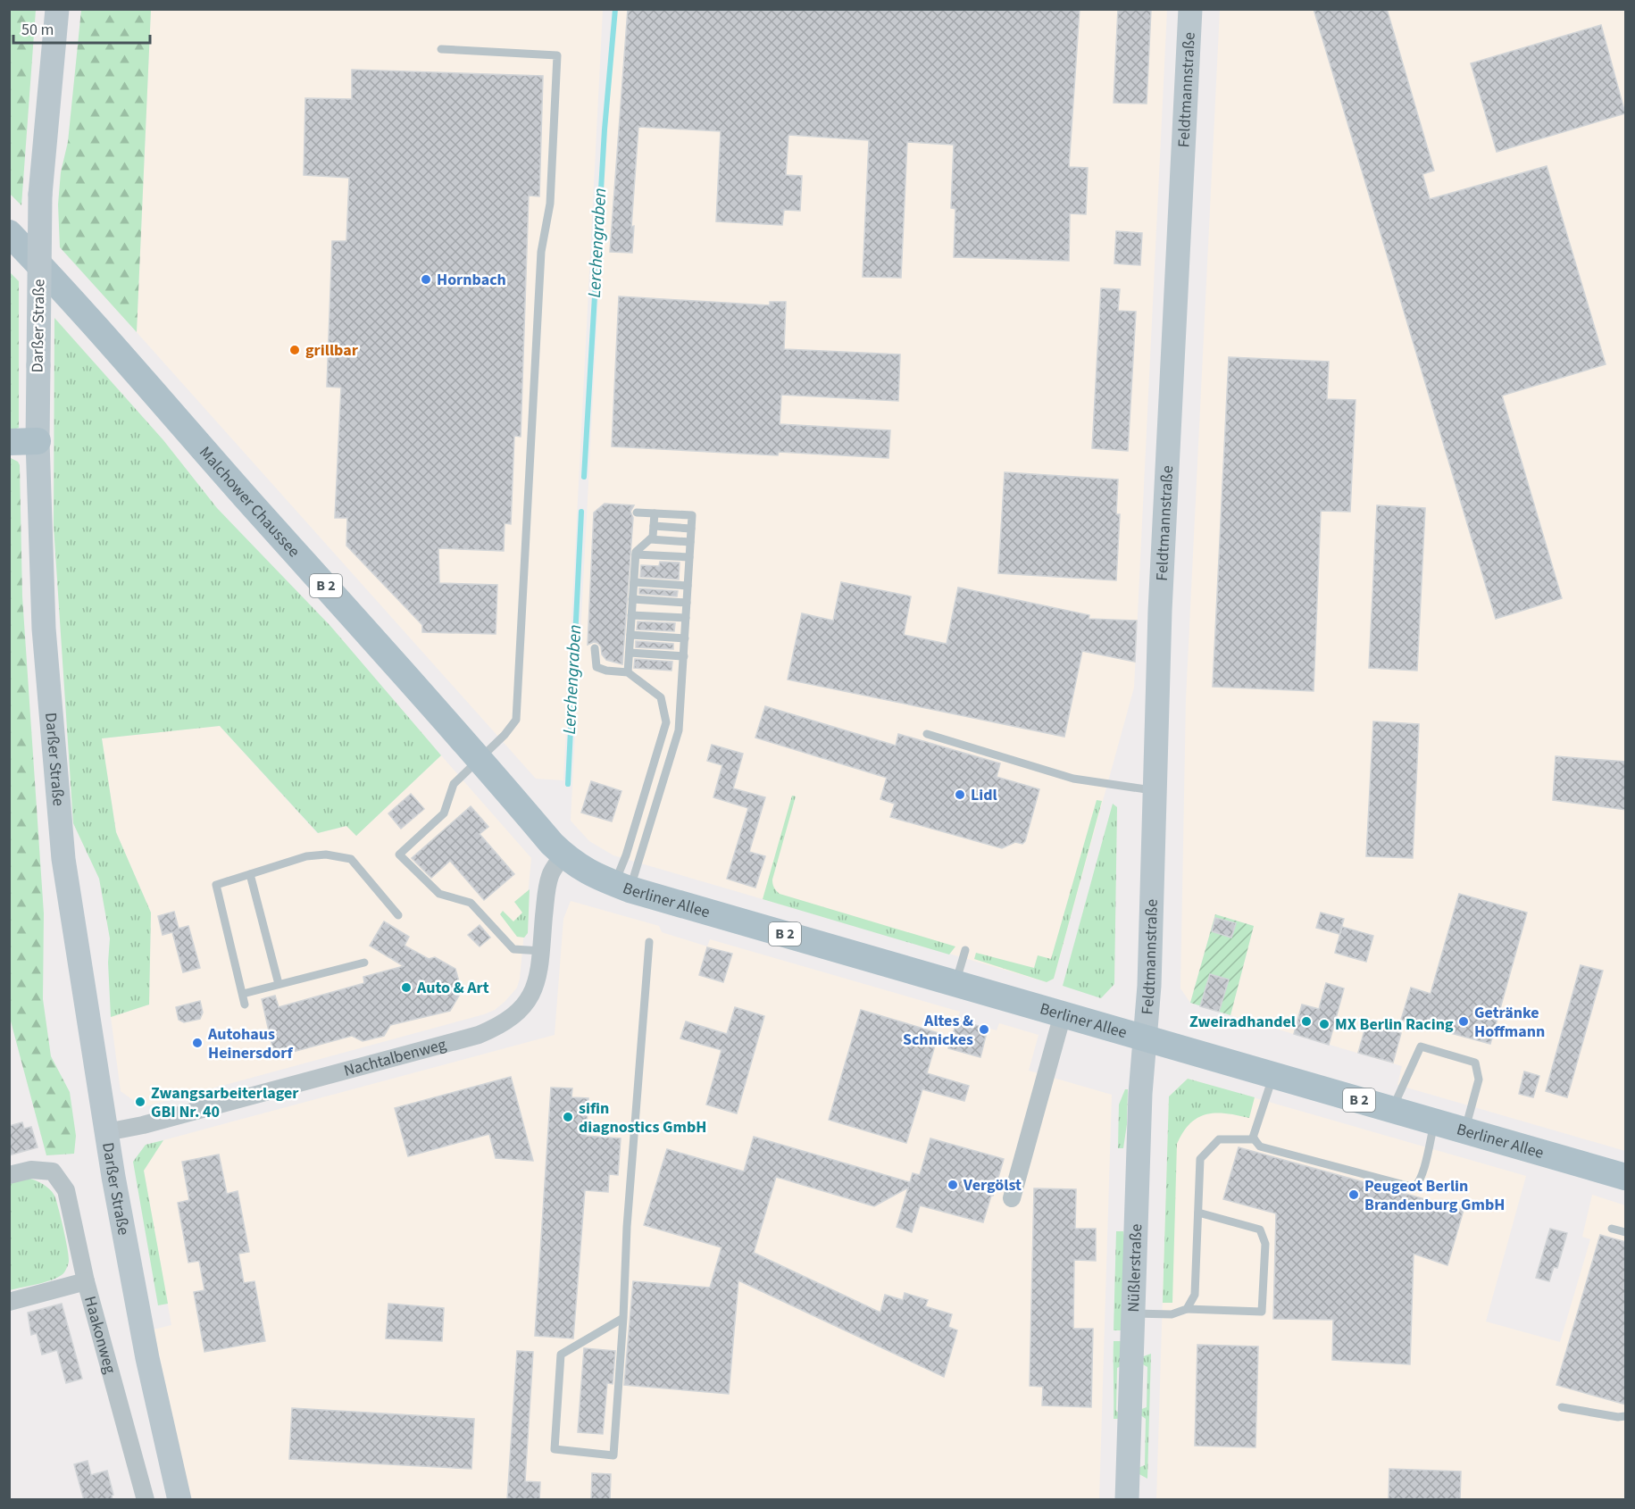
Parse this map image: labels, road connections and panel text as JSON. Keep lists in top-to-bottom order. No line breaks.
{"streets":{"main road":["Feldtmannstraße","Darßer Straße","Malchower Chaussee","B 2","Berliner Allee","Nüßlerstraße"],"street":["Nachtalbenweg","Haakonweg"]},"crossings":[["Feldtmannstraße","Berliner Allee"],["Feldtmannstraße","Nüßlerstraße"],["Darßer Straße","Nachtalbenweg"],["Malchower Chaussee","Berliner Allee"],["Malchower Chaussee","Nachtalbenweg"],["Berliner Allee","Nachtalbenweg"],["Berliner Allee","Nüßlerstraße"]],"water":["Lerchengraben"],"places":["Hornbach","grillbar","Lidl","Auto & Art","Zweiradhandel","Getränke Hoffmann","MX Berlin Racing","Altes & Schnickes","Autohaus Heinersdorf","Zwangsarbeiterlager GBI Nr. 40","sifin diagnostics GmbH","Vergölst","Peugeot Berlin Brandenburg GmbH"],"scale_bar":"50 m"}
